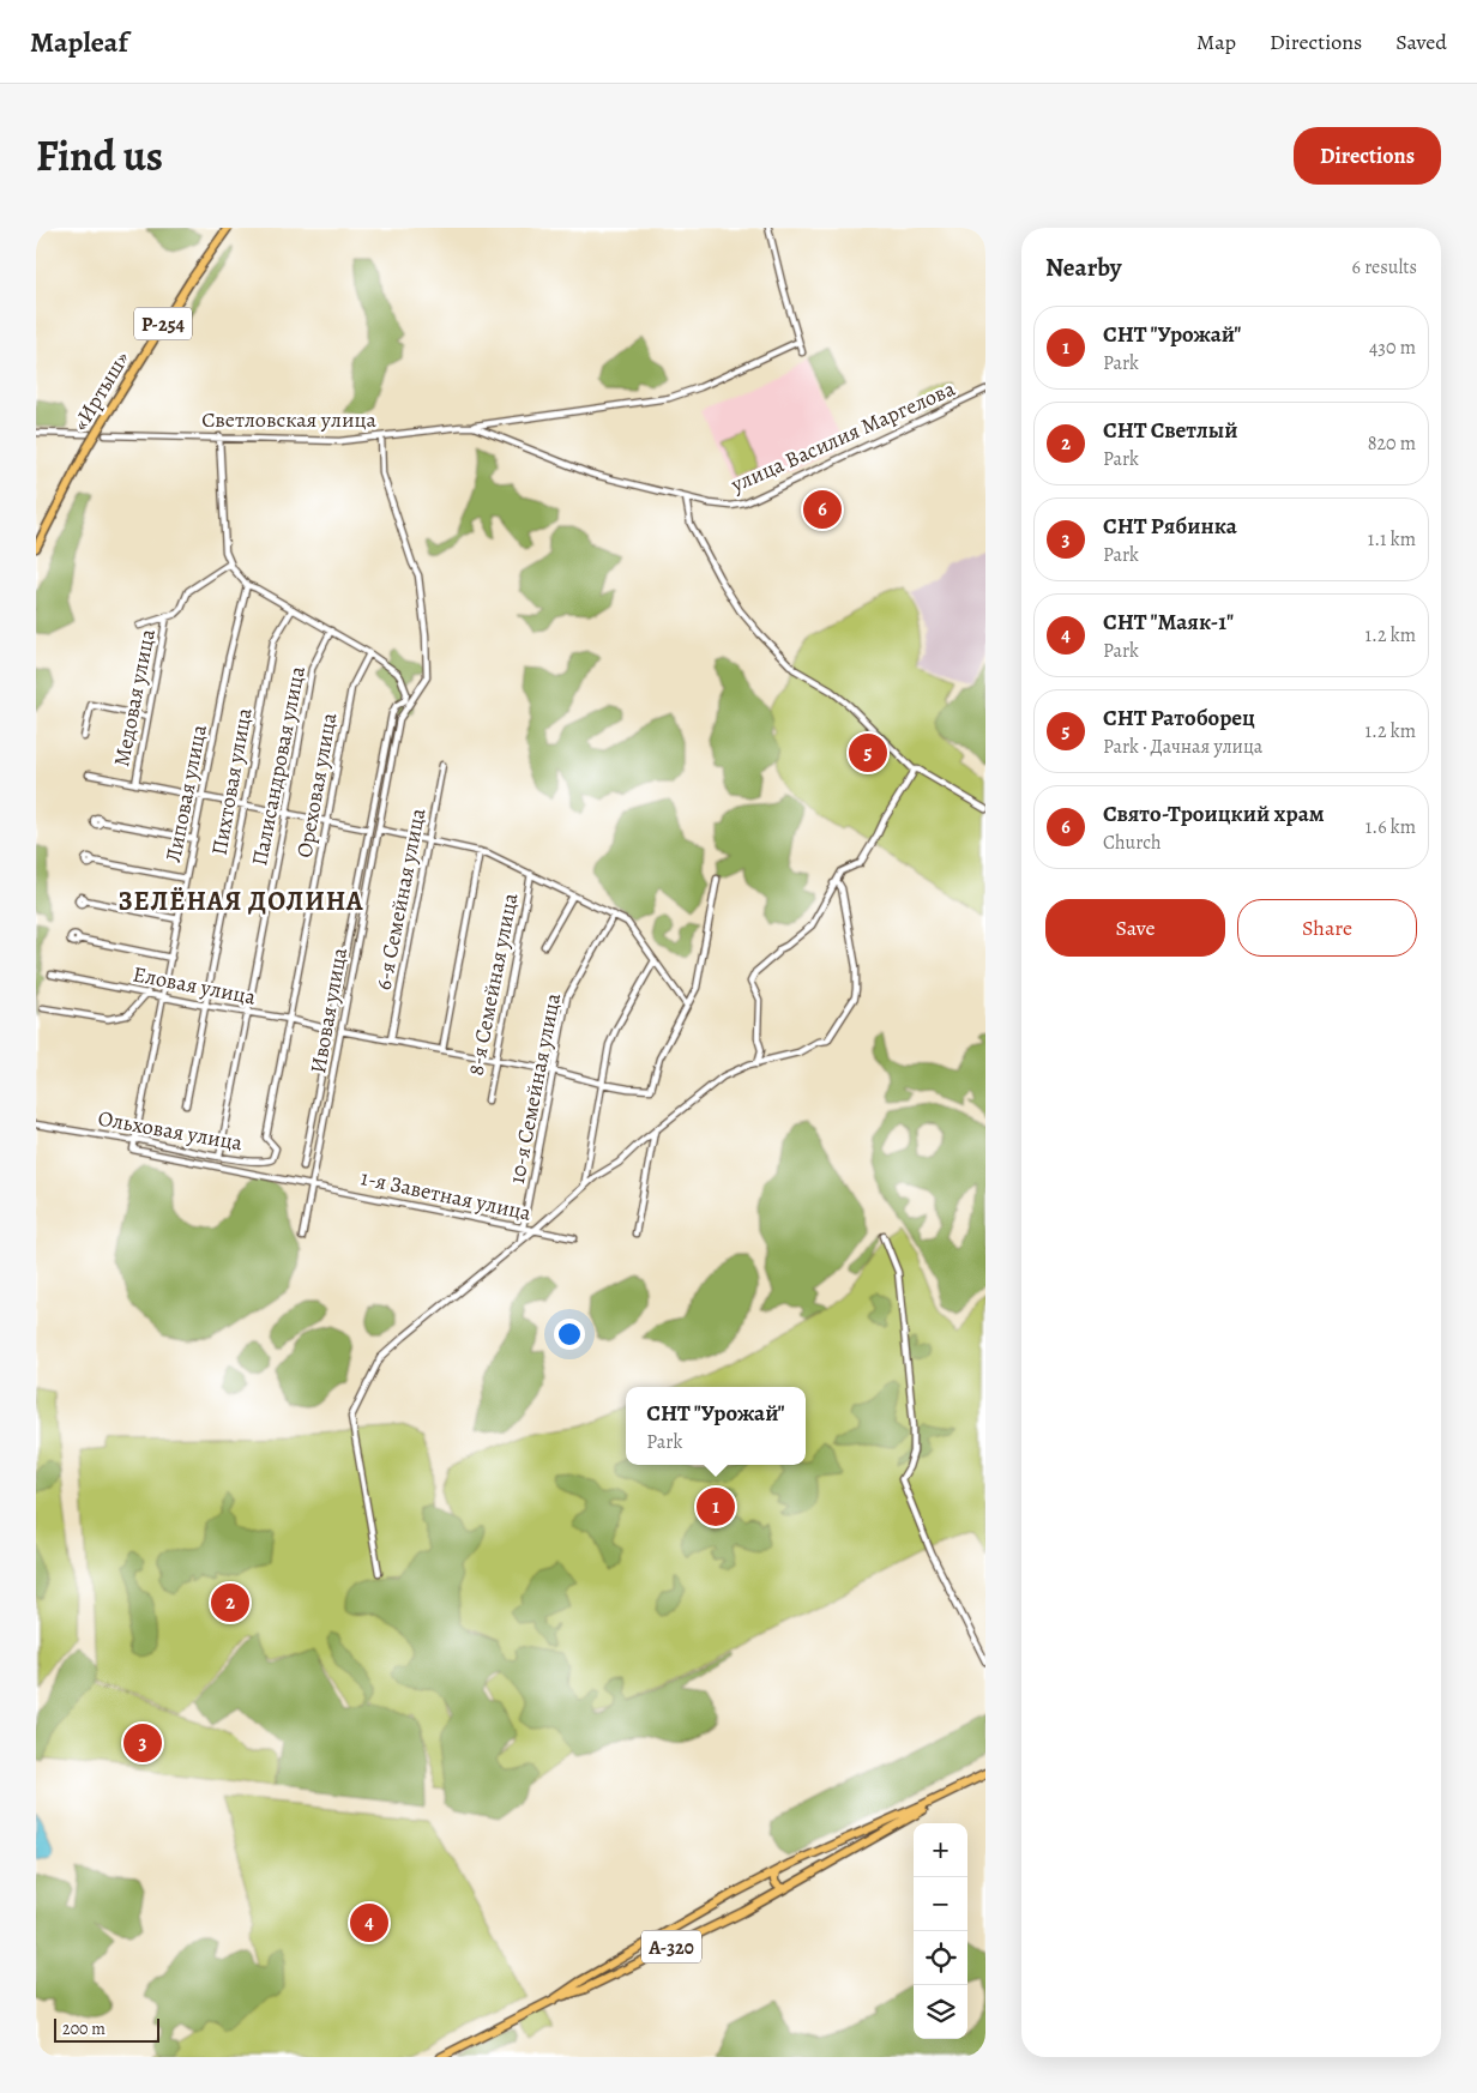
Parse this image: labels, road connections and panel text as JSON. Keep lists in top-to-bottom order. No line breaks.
{"streets":{"highway":["Р-254","«Иртыш»","А-320"],"street":["Светловская улица","улица Василия Маргелова","Медовая улица","Палисандровая улица","Пихтовая улица","Ореховая улица","Липовая улица","6-я Семейная улица","8-я Семейная улица","Еловая улица","Ивовая улица","10-я Семейная улица","Ольховая улица","1-я Заветная улица"]},"crossings":[["Светловская улица","улица Василия Маргелова"],["Светловская улица","Ивовая улица"],["Палисандровая улица","Еловая улица"],["Палисандровая улица","Ольховая улица"],["Пихтовая улица","Еловая улица"],["Ореховая улица","Еловая улица"],["Ореховая улица","Ивовая улица"],["Ореховая улица","Ольховая улица"],["Липовая улица","Еловая улица"],["Липовая улица","Ольховая улица"],["Липовая улица","1-я Заветная улица"],["Еловая улица","Ивовая улица"],["Ивовая улица","1-я Заветная улица"],["10-я Семейная улица","1-я Заветная улица"]],"districts":["ЗЕЛЁНАЯ ДОЛИНА"],"scale_bar":"200 m","page":{"header":"Mapleaf","nav":["Map","Directions","Saved"],"title":"Find us","buttons":["Directions",["Save","Share"]],"heading":["Nearby","6 results"],"list":[{"mark":"1","name":"СНТ \"Урожай\"","note":"Park","value":"430 m"},{"mark":"2","name":"СНТ Светлый","note":"Park","value":"820 m"},{"mark":"3","name":"СНТ Рябинка","note":"Park","value":"1.1 km"},{"mark":"4","name":"СНТ \"Маяк-1\"","note":"Park","value":"1.2 km"},{"mark":"5","name":"СНТ Ратоборец","note":"Park · Дачная улица","value":"1.2 km"},{"mark":"6","name":"Свято-Троицкий храм","note":"Church","value":"1.6 km"}],"pins":["6","5","1","2","3","4"],"popup":["СНТ \"Урожай\"","Park"],"map_buttons":["+","−"],"scale":"200 m"}}
